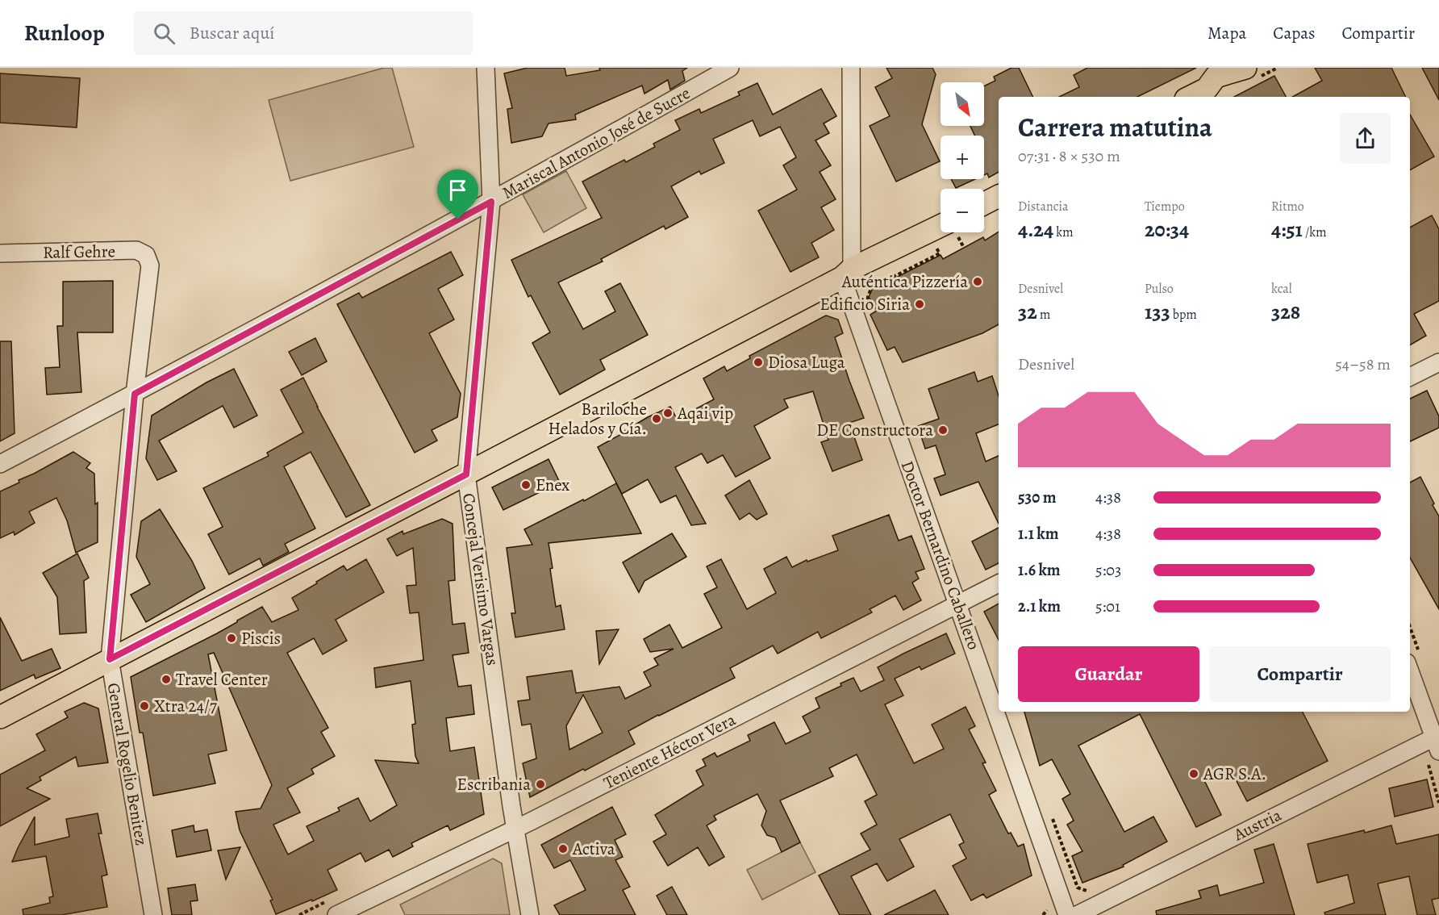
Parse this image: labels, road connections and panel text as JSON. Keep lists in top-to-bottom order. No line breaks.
{"streets":{"street":["Mariscal Antonio José de Sucre","Ralf Gehre","Doctor Bernardino Caballero","Concejal Verisimo Vargas","Teniente Héctor Vera","General Rogelio Benitez","Austria"]},"crossings":[["Mariscal Antonio José de Sucre","Concejal Verisimo Vargas"],["Mariscal Antonio José de Sucre","General Rogelio Benitez"],["Ralf Gehre","General Rogelio Benitez"],["Doctor Bernardino Caballero","Teniente Héctor Vera"],["Concejal Verisimo Vargas","Teniente Héctor Vera"]],"places":["Auténtica Pizzería","Edificio Siria","Diosa Luga","Aqai vip","Bariloche Helados y Cía.","DE Constructora","Enex","Piscis","Travel Center","Xtra 24/7","AGR S.A.","Escribania","Activa"],"north":"bottom right","page":{"header":"Runloop","search":"Buscar aquí","nav":["Mapa","Capas","Compartir"],"map_buttons":["+","−"],"heading":["Carrera matutina","07:31 · 8 × 530 m"],"stats":[["Distancia","4.24 km"],["Tiempo","20:34"],["Ritmo","4:51 /km"],["Desnivel","32 m"],["Pulso","133 bpm"],["kcal","328"]],"chart":["Desnivel","54–58 m"],"list":[{"name":"530 m","note":"4:38"},{"name":"1.1 km","note":"4:38"},{"name":"1.6 km","note":"5:03"},{"name":"2.1 km","note":"5:01"}],"buttons":["Guardar","Compartir"]}}
